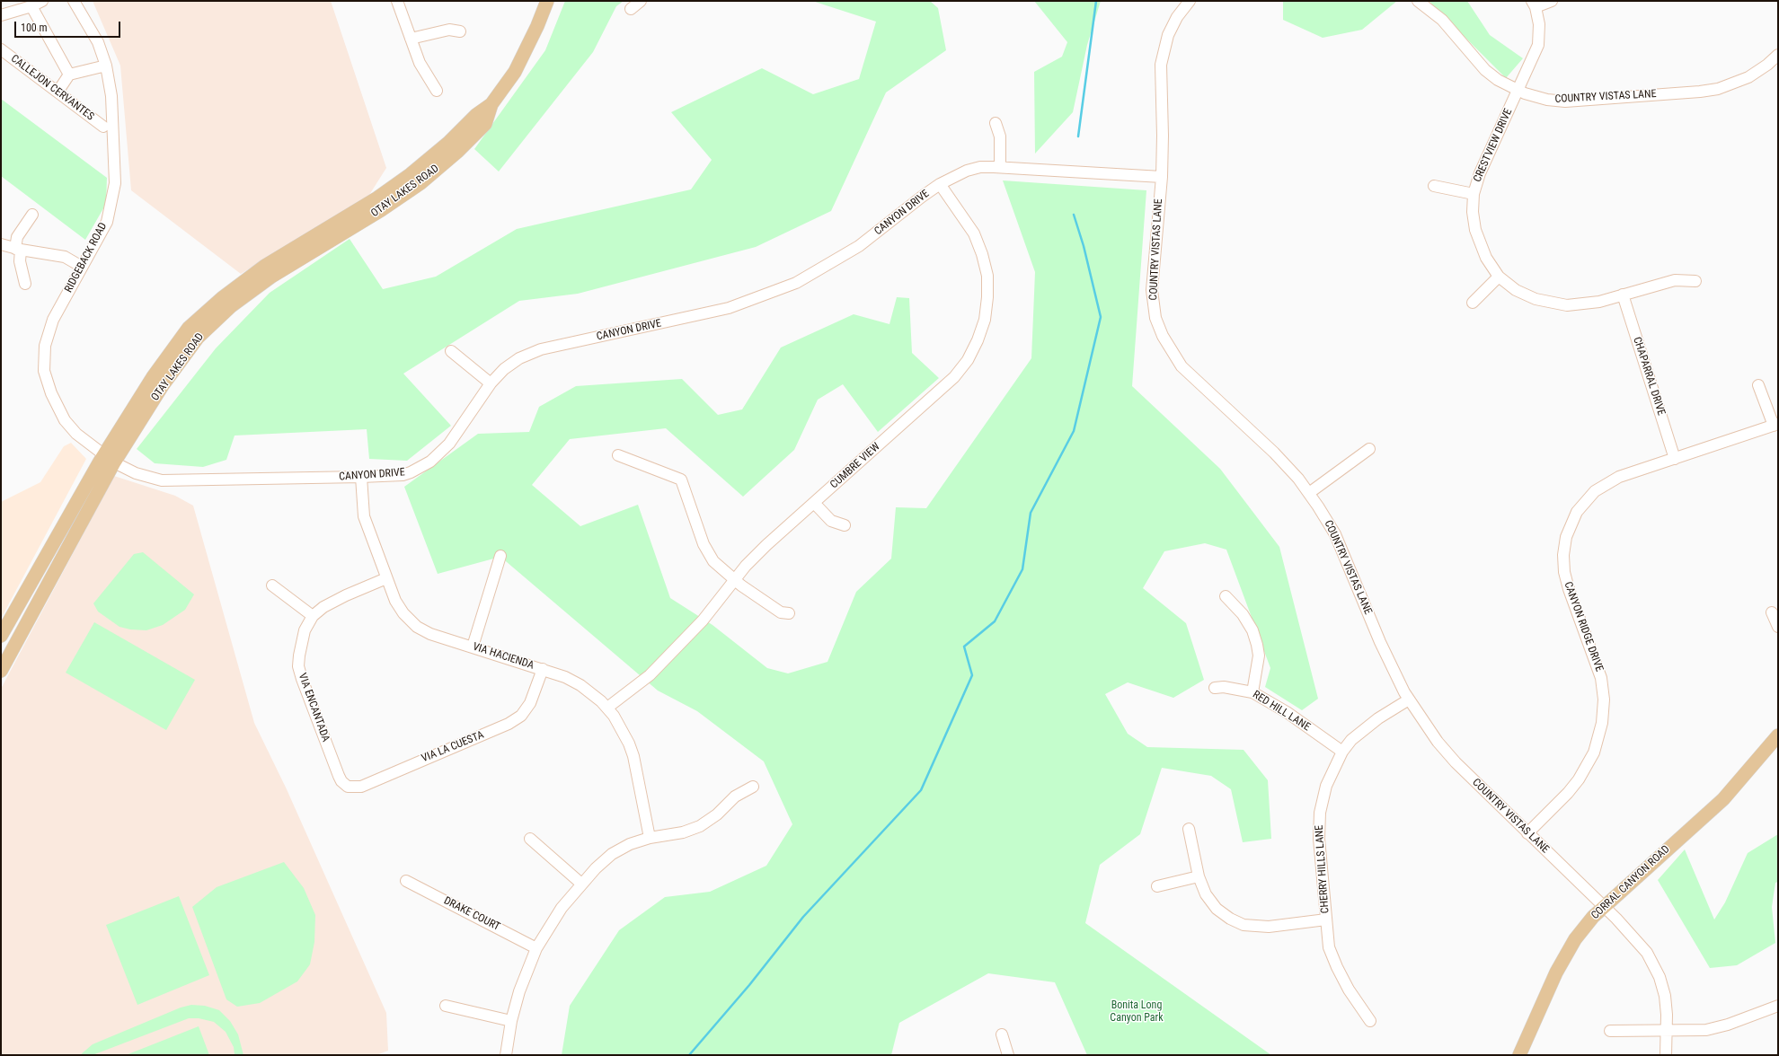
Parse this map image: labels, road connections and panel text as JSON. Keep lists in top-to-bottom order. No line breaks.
{"streets":{"main road":["OTAY LAKES ROAD","CORRAL CANYON ROAD"],"street":["CALLEJON CERVANTES","COUNTRY VISTAS LANE","CRESTVIEW DRIVE","CANYON DRIVE","RIDGEBACK ROAD","CHAPARRAL DRIVE","CUMBRE VIEW","CANYON RIDGE DRIVE","VIA HACIENDA","VIA ENCANTADA","RED HILL LANE","VIA LA CUESTA","CHERRY HILLS LANE","DRAKE COURT"]},"crossings":[["COUNTRY VISTAS LANE","CRESTVIEW DRIVE"],["COUNTRY VISTAS LANE","CANYON DRIVE"],["COUNTRY VISTAS LANE","CANYON RIDGE DRIVE"],["COUNTRY VISTAS LANE","CHERRY HILLS LANE"],["COUNTRY VISTAS LANE","CORRAL CANYON ROAD"],["CRESTVIEW DRIVE","CHAPARRAL DRIVE"],["OTAY LAKES ROAD","CANYON DRIVE"],["OTAY LAKES ROAD","RIDGEBACK ROAD"],["CANYON DRIVE","RIDGEBACK ROAD"],["CANYON DRIVE","CUMBRE VIEW"],["CANYON DRIVE","VIA HACIENDA"],["CHAPARRAL DRIVE","CANYON RIDGE DRIVE"],["CUMBRE VIEW","VIA HACIENDA"],["VIA HACIENDA","VIA ENCANTADA"],["VIA HACIENDA","VIA LA CUESTA"],["VIA ENCANTADA","VIA LA CUESTA"],["RED HILL LANE","CHERRY HILLS LANE"]],"parks":["Bonita Long Canyon Park"],"scale_bar":"100 m"}
